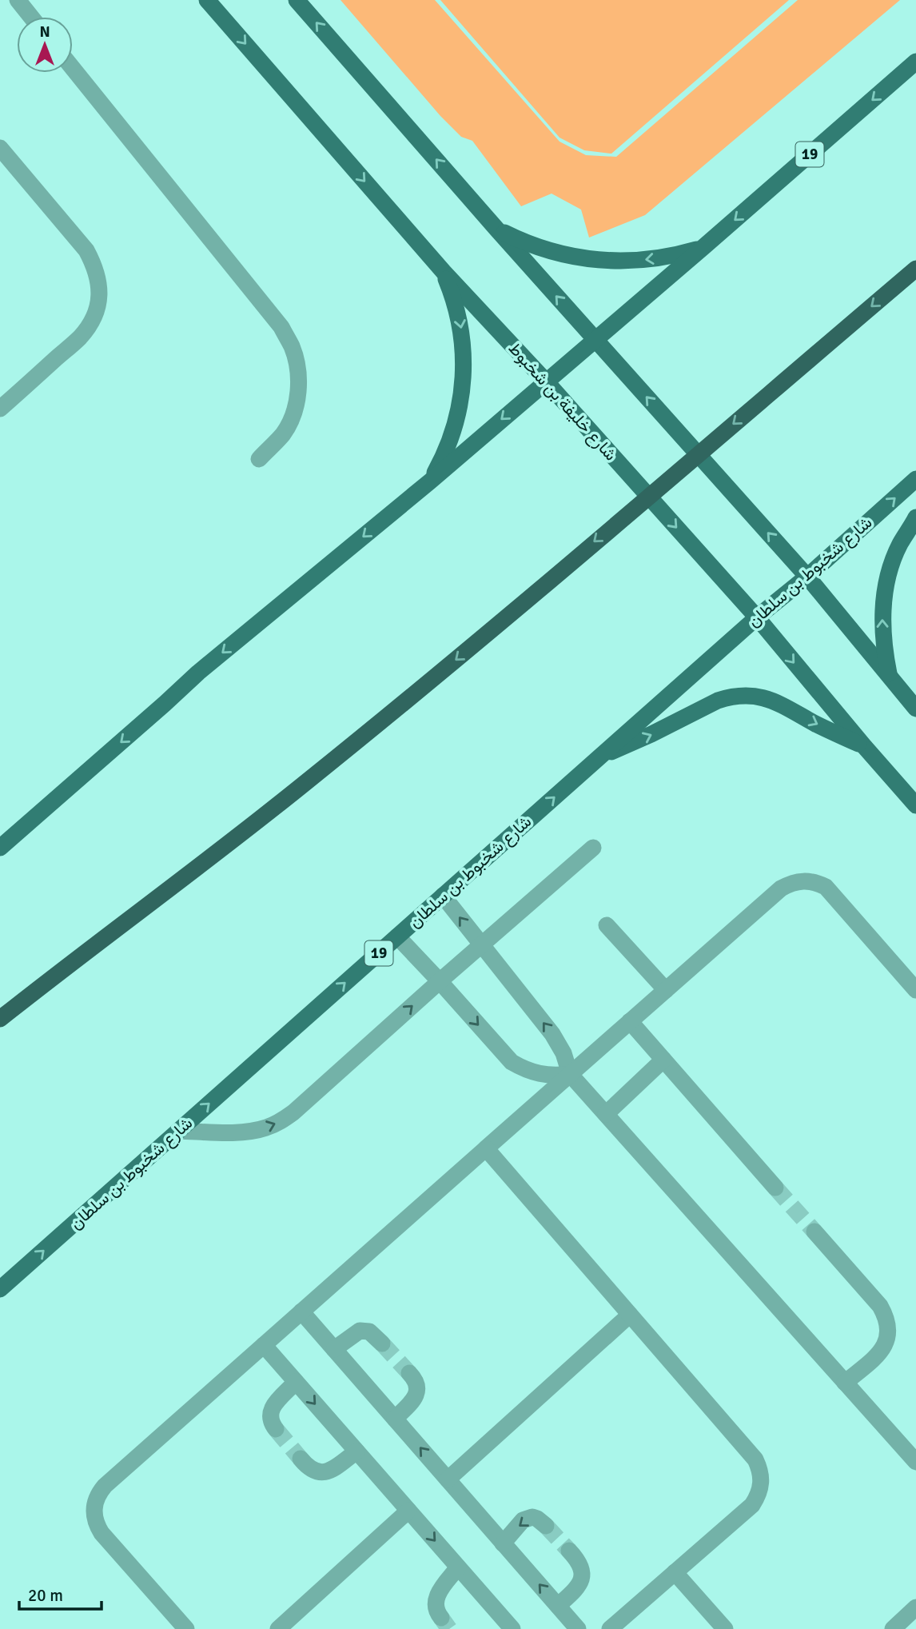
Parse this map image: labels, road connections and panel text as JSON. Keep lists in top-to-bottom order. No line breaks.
{"streets":{"main road":["19","شارع خليفة بن شخبوط","شارع شخبوط بن سلطان"]},"crossings":[["19","شارع خليفة بن شخبوط"],["شارع خليفة بن شخبوط","شارع شخبوط بن سلطان"]],"one_way":["شارع شخبوط بن سلطان"],"scale_bar":"20 m","north":"top"}
